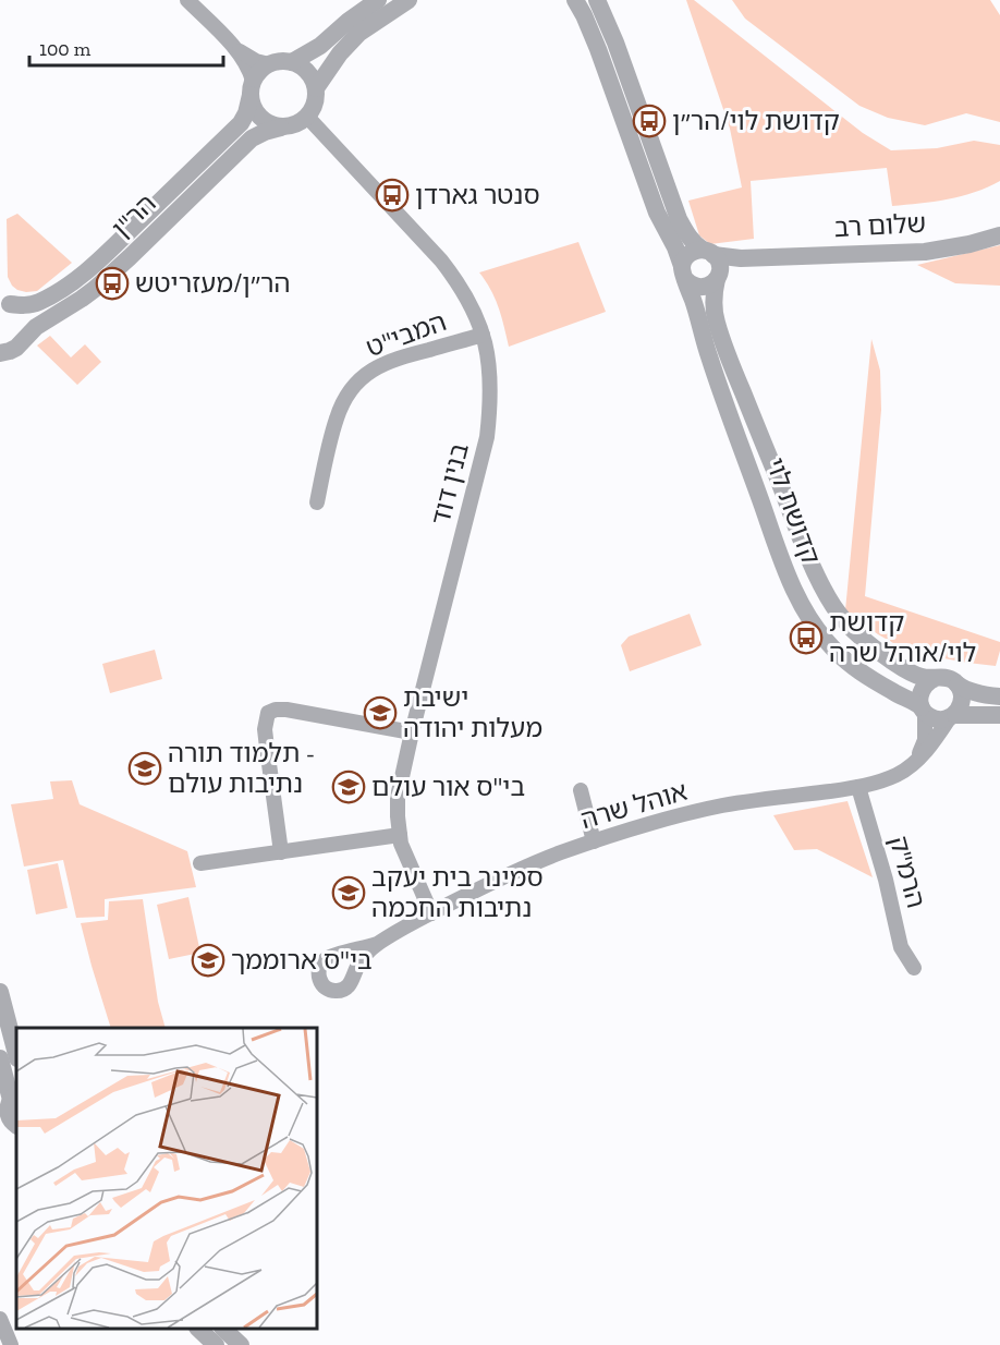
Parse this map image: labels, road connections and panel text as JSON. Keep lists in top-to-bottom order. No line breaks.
{"streets":{"street":["הר\"ן","שלום רב","המבי\"ט","בנין דוד","קדושת לוי","אוהל שרה","הרמ\"ק"]},"crossings":[["הר\"ן","בנין דוד"],["שלום רב","קדושת לוי"],["המבי\"ט","בנין דוד"],["בנין דוד","אוהל שרה"],["קדושת לוי","אוהל שרה"],["אוהל שרה","הרמ\"ק"]],"places":{"bus stop":["קדושת לוי/הר״ן","סנטר גארדן","הר״ן/מעזריטש","קדושת לוי/אוהל שרה"],"school or university":["ישיבת מעלות יהודה","תלמוד תורה - נתיבות עולם","בי\"ס אור עולם","סמינר בית יעקב נתיבות החכמה","בי\"ס ארוממך"]},"scale_bar":"100 m"}
